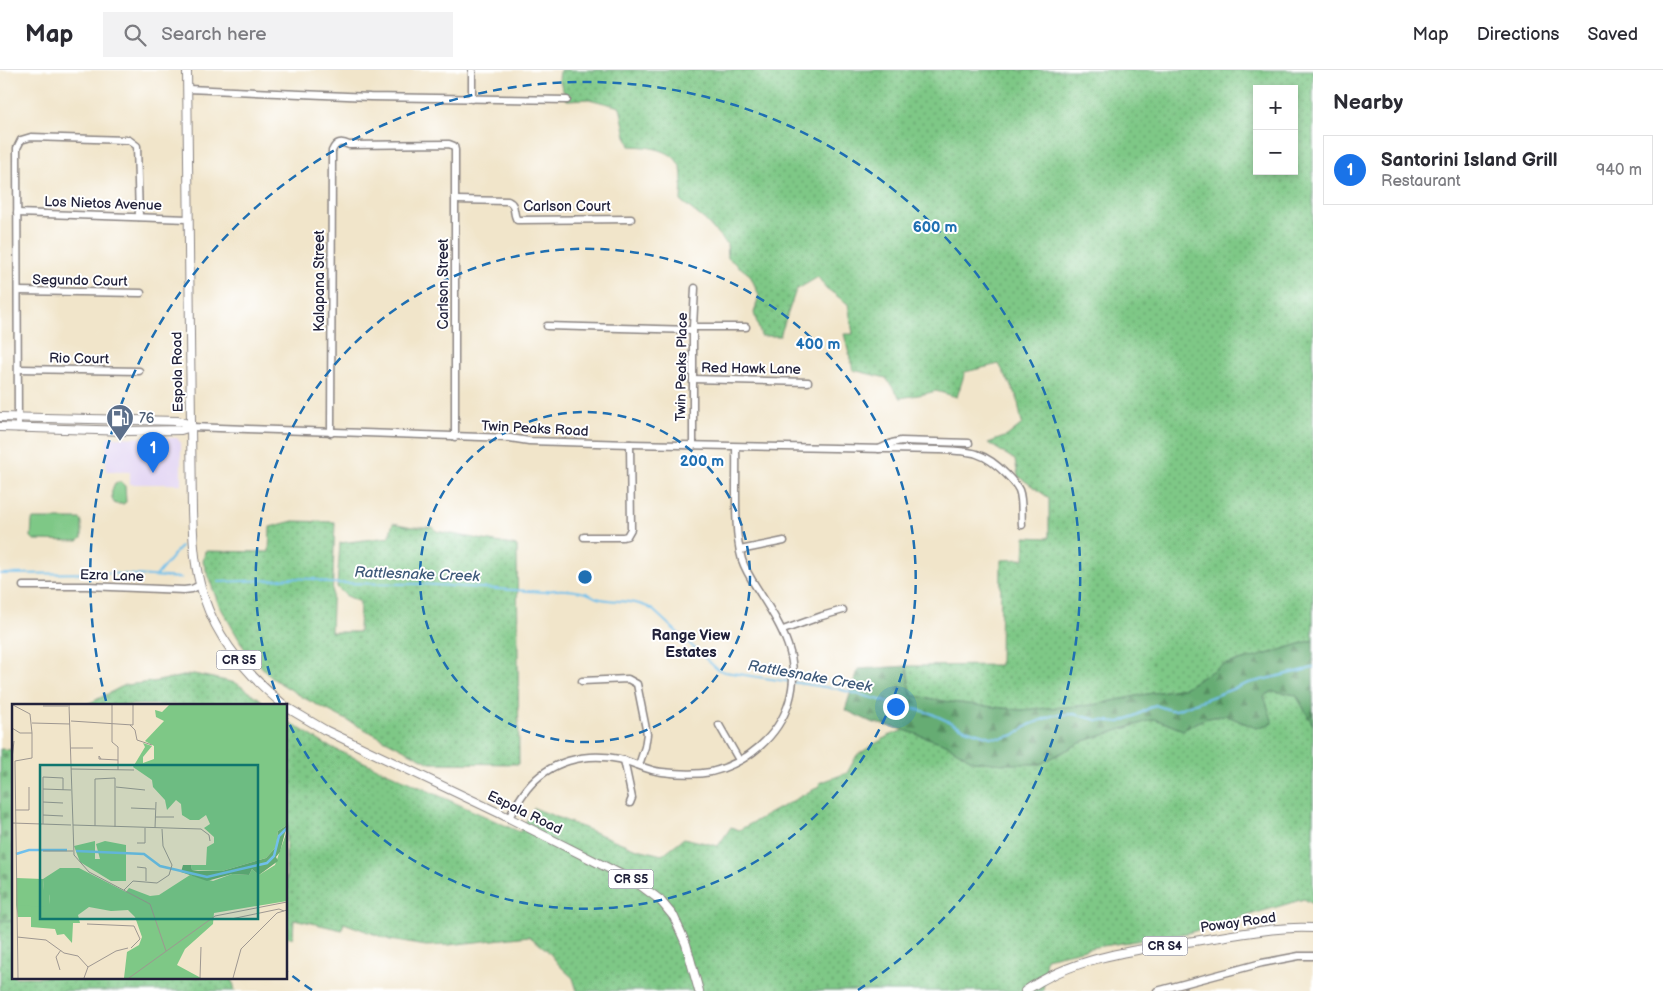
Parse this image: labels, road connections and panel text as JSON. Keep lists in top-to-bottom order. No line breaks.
{"streets":{"main road":["Espola Road","Twin Peaks Road","CR S5","Poway Road","CR S4"],"street":["Los Nietos Avenue","Carlson Court","Segundo Court","Kalapana Street","Carlson Street","Rio Court","Twin Peaks Place","Red Hawk Lane","Ezra Lane"]},"crossings":[["Los Nietos Avenue","Espola Road"],["Carlson Court","Carlson Street"],["Kalapana Street","Carlson Street"],["Kalapana Street","Twin Peaks Road"],["Carlson Street","Twin Peaks Road"],["Twin Peaks Place","Red Hawk Lane"],["Twin Peaks Place","Twin Peaks Road"],["Espola Road","Twin Peaks Road"],["Espola Road","Ezra Lane"]],"districts":["Range View Estates"],"water":["Rattlesnake Creek"],"places":{"fuel station":["76"]},"page":{"header":"Map","search":"Search here","nav":["Map","Directions","Saved"],"heading":"Nearby","map_buttons":["+","−"],"list":[{"mark":"1","name":"Santorini Island Grill","note":"Restaurant","value":"940 m"}],"pins":"1"},"rings":["600 m","400 m","200 m"]}
